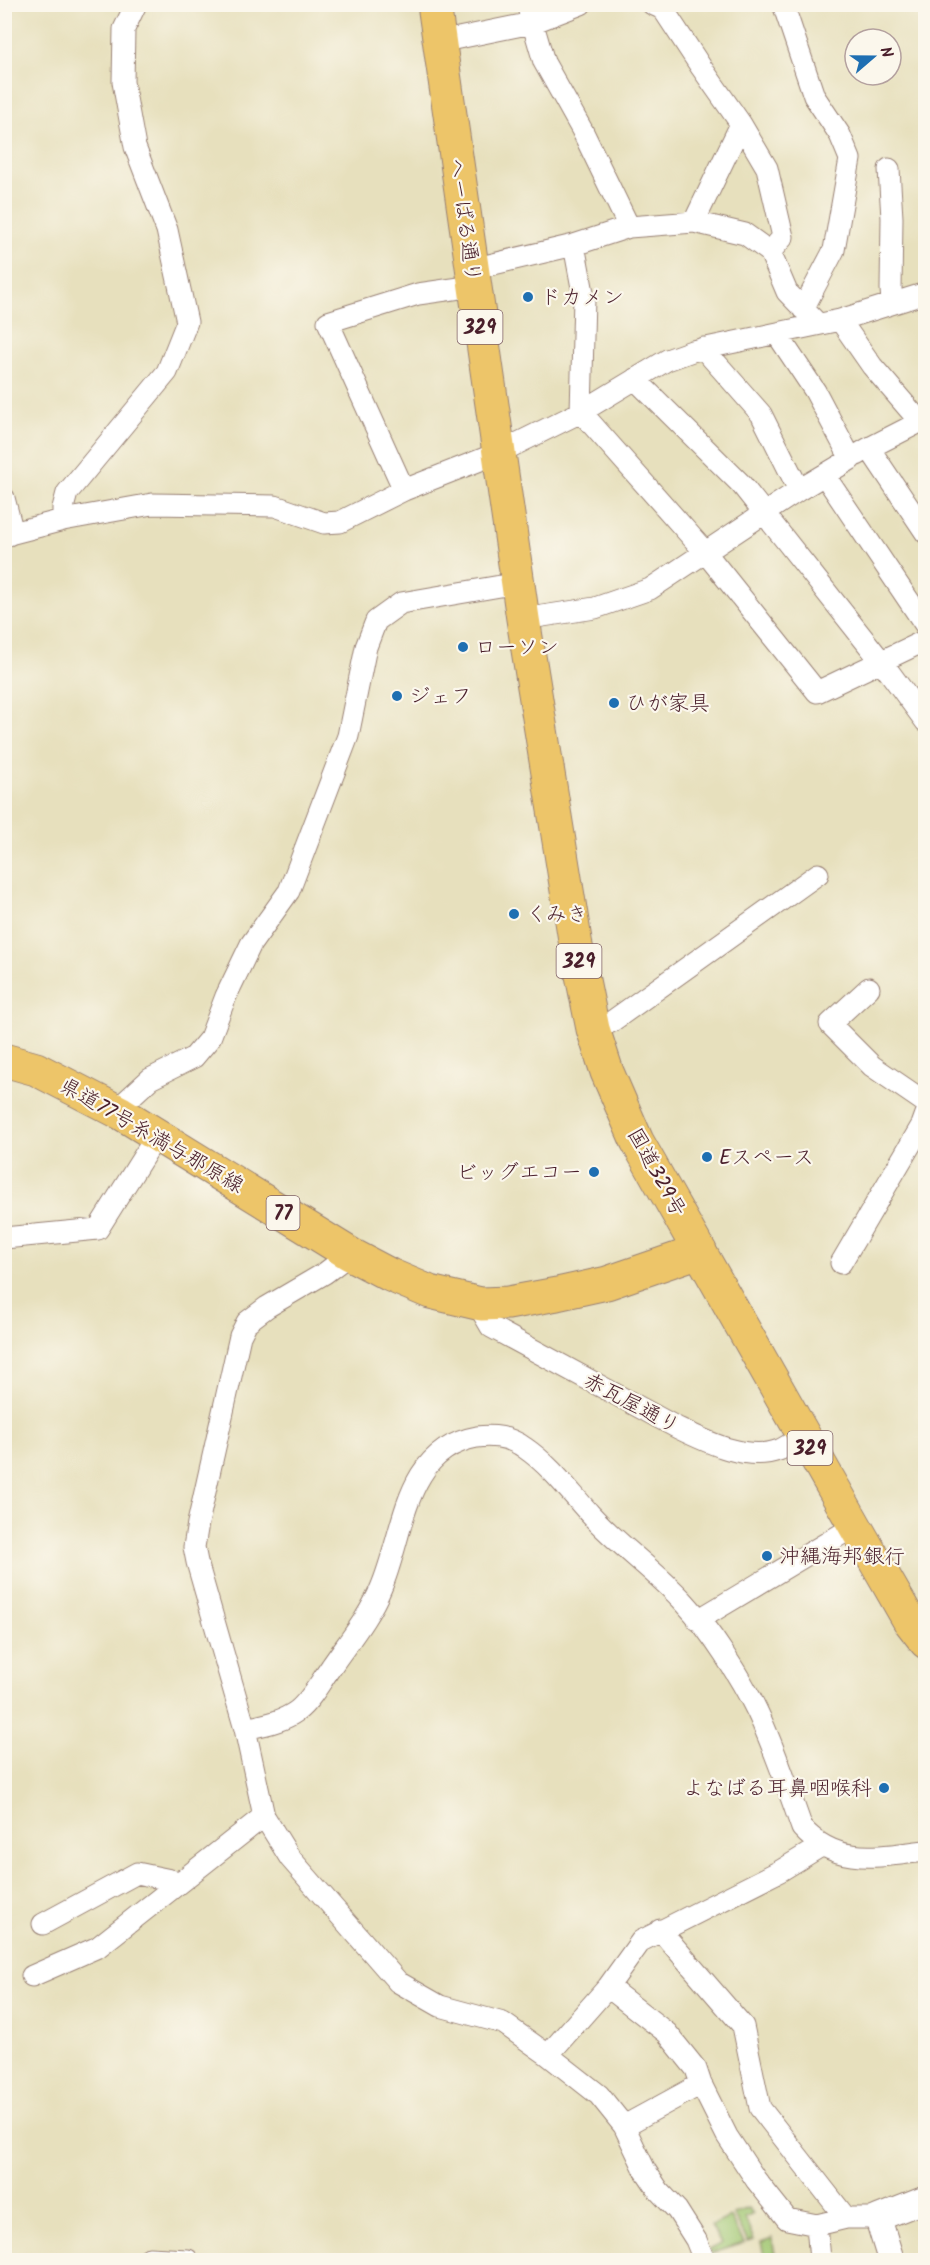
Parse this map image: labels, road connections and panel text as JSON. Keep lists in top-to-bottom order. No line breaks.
{"streets":{"main road":["へーばる通り","329","県道77号糸満与那原線","国道329号","77"],"street":["赤瓦屋通り"]},"crossings":[["へーばる通り","国道329号"],["県道77号糸満与那原線","国道329号"],["県道77号糸満与那原線","赤瓦屋通り"],["国道329号","赤瓦屋通り"]],"places":["ドカメン","ローソン","ジェフ","ひが家具","くみき","Eスペース","ビッグエコー","沖縄海邦銀行","よなばる耳鼻咽喉科"],"north":"right"}
